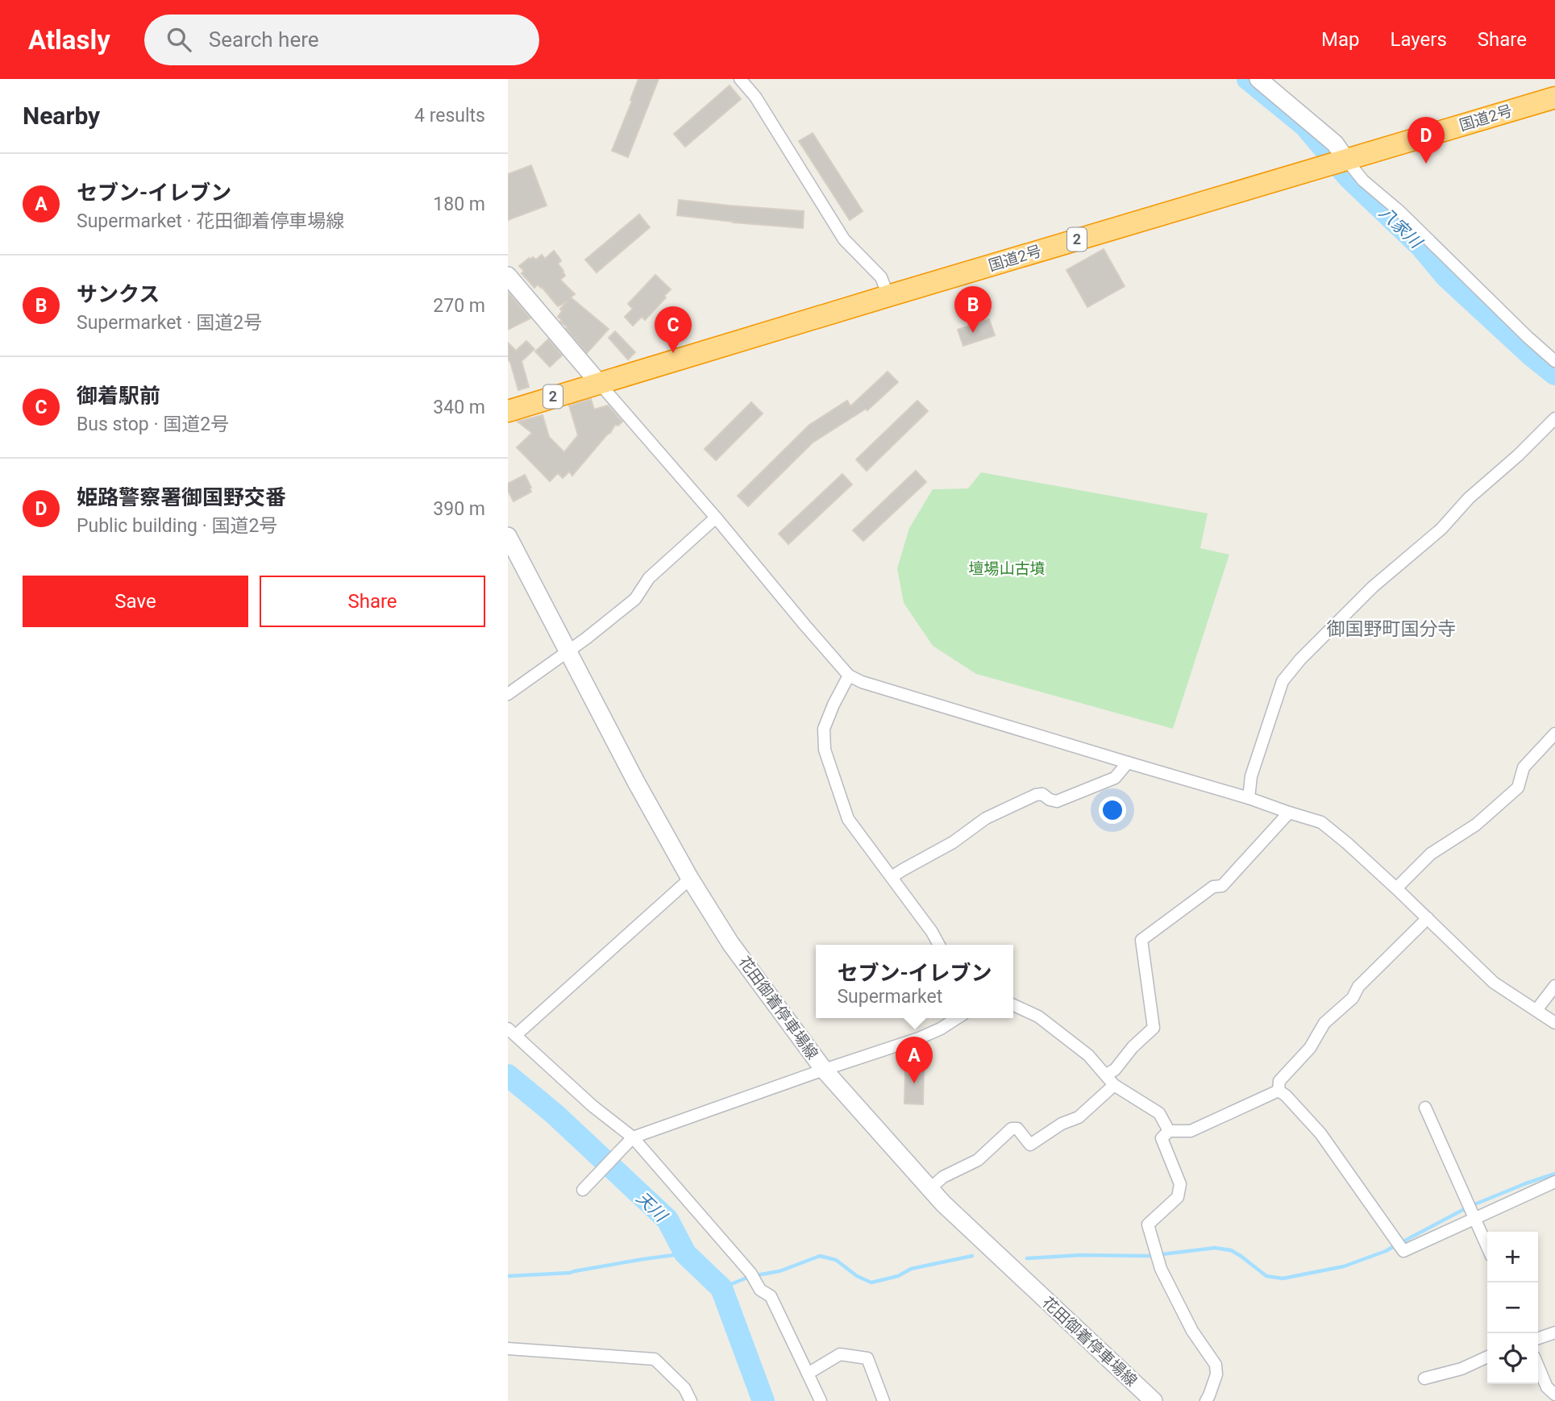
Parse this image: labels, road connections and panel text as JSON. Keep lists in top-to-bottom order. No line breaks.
{"streets":{"highway":["国道2号","2"],"main road":["花田御着停車場線"]},"districts":["御国野町国分寺"],"water":["八家川","天川"],"parks":["壇場山古墳"],"page":{"header":"Atlasly","search":"Search here","nav":["Map","Layers","Share"],"heading":["Nearby","4 results"],"pins":["D","B","C","A"],"list":[{"mark":"A","name":"セブン-イレブン","note":"Supermarket · 花田御着停車場線","value":"180 m"},{"mark":"B","name":"サンクス","note":"Supermarket · 国道2号","value":"270 m"},{"mark":"C","name":"御着駅前","note":"Bus stop · 国道2号","value":"340 m"},{"mark":"D","name":"姫路警察署御国野交番","note":"Public building · 国道2号","value":"390 m"}],"buttons":["Save","Share"],"popup":["セブン-イレブン","Supermarket"],"map_buttons":["+","−"]}}
